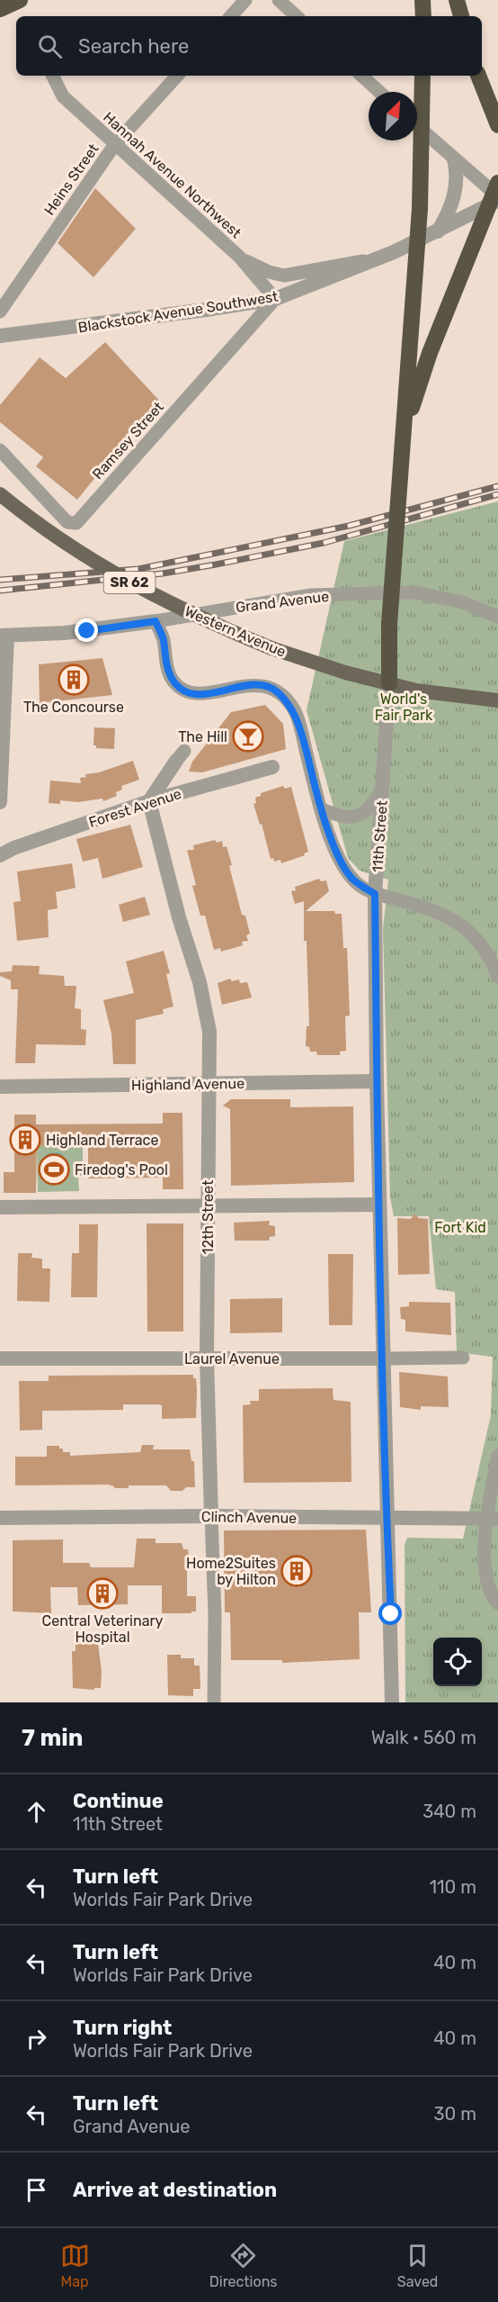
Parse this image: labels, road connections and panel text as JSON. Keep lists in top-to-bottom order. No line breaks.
{"streets":{"main road":["SR 62","Western Avenue"],"street":["Hannah Avenue Northwest","Heins Street","Blackstock Avenue Southwest","Ramsey Street","Grand Avenue","Forest Avenue","11th Street","Highland Avenue","12th Street","Laurel Avenue","Clinch Avenue"]},"crossings":[["Hannah Avenue Northwest","Heins Street"],["Hannah Avenue Northwest","Blackstock Avenue Southwest"],["Hannah Avenue Northwest","Ramsey Street"],["Blackstock Avenue Southwest","Ramsey Street"],["Western Avenue","11th Street"],["Forest Avenue","12th Street"],["11th Street","Highland Avenue"],["11th Street","Laurel Avenue"],["11th Street","Clinch Avenue"],["Highland Avenue","12th Street"],["12th Street","Laurel Avenue"],["12th Street","Clinch Avenue"]],"parks":["World's Fair Park","Fort Kid"],"places":{"building":["The Concourse","Highland Terrace","Home2Suites by Hilton","Central Veterinary Hospital"],"bar":["The Hill"],"sports":["Firedog's Pool"]},"north":"top right","page":{"search":"Search here","heading":["7 min","Walk · 560 m"],"list":[["Continue","11th Street","340 m"],["Turn left","Worlds Fair Park Drive","110 m"],["Turn left","Worlds Fair Park Drive","40 m"],["Turn right","Worlds Fair Park Drive","40 m"],["Turn left","Grand Avenue","30 m"],"Arrive at destination"],"nav":["Map","Directions","Saved"]}}
